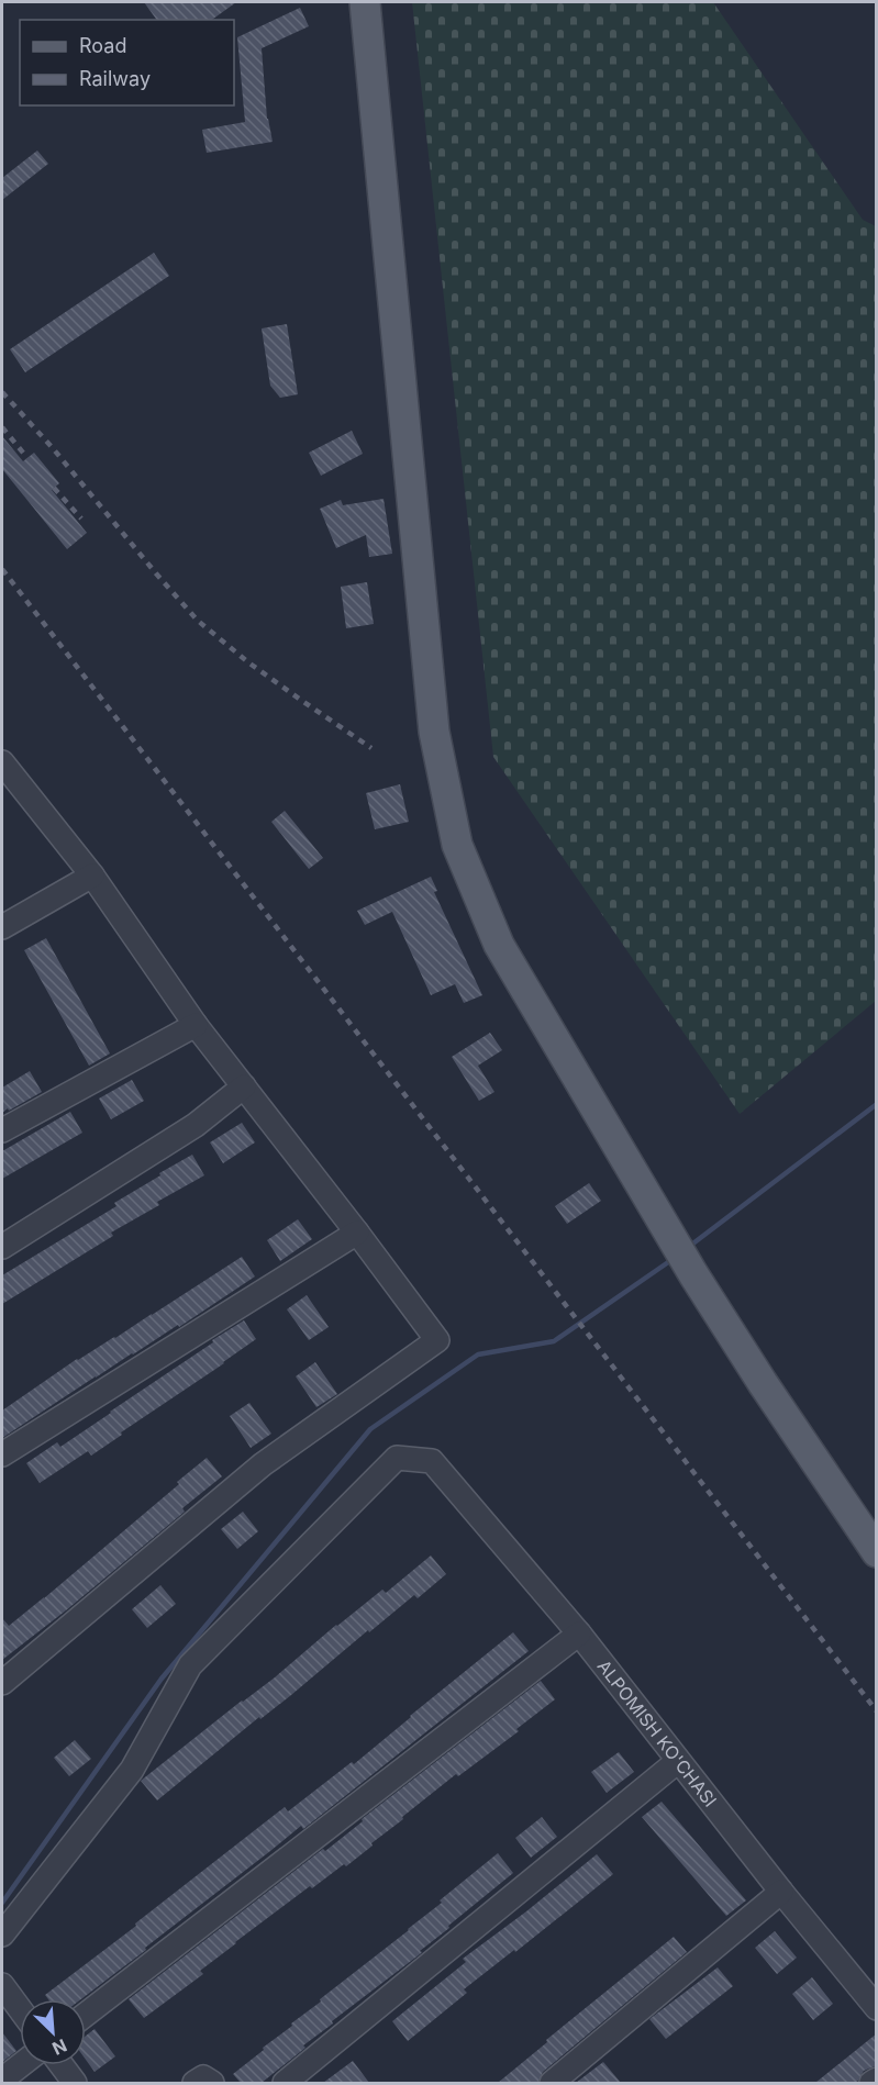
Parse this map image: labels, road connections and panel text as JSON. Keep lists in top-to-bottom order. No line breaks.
{"streets":{"street":["ALPOMISH KO'CHASI"]},"legend":["Road","Railway"],"north":"bottom right"}
